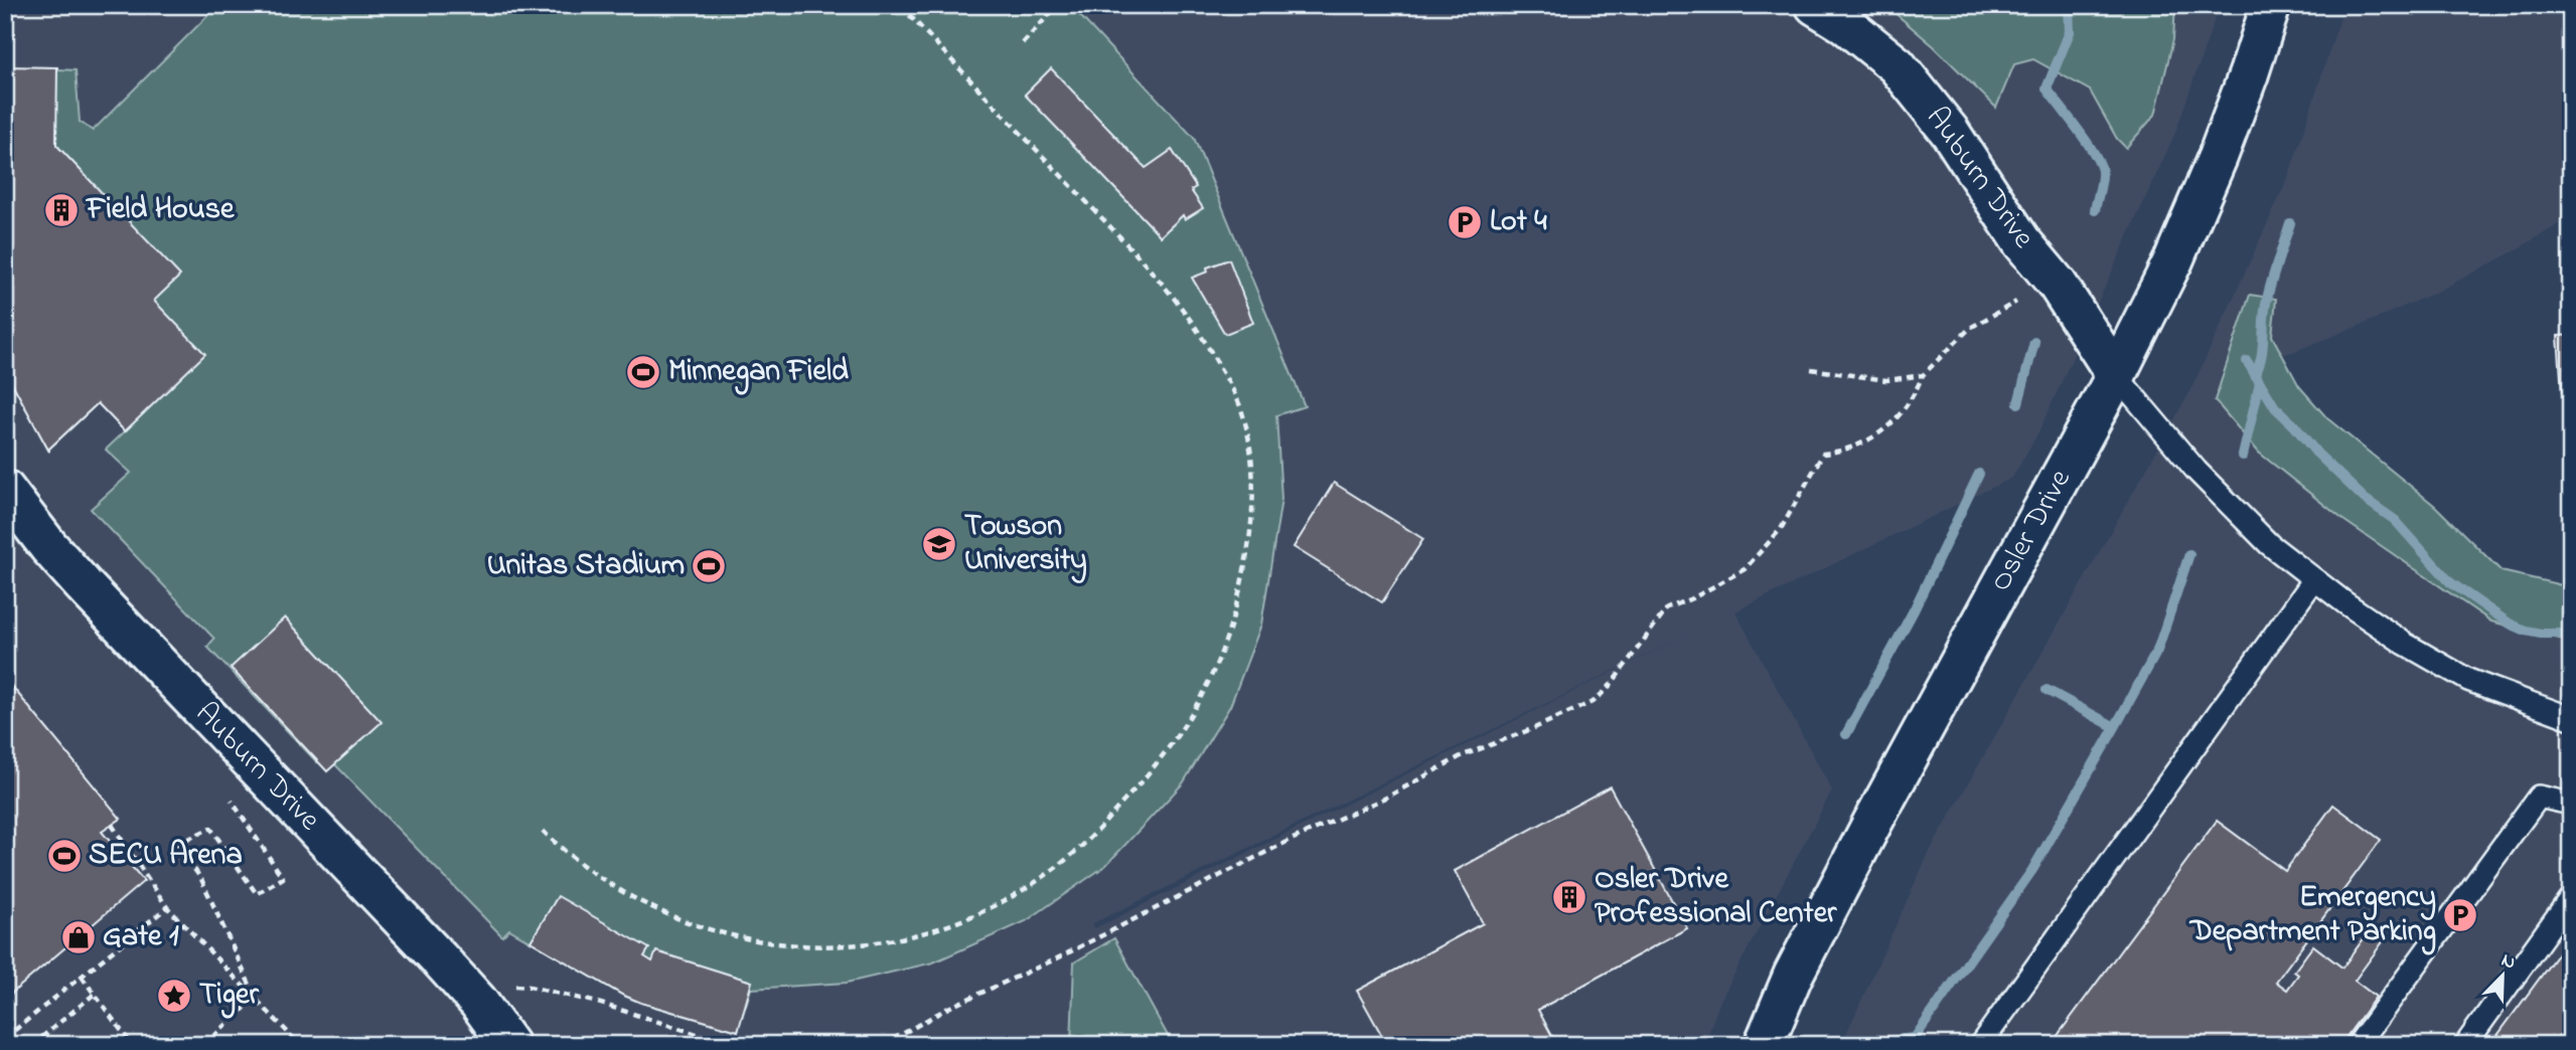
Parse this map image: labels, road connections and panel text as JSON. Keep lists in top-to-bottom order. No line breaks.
{"streets":{"street":["Auburn Drive","Osler Drive"]},"crossings":[["Auburn Drive","Osler Drive"]],"places":{"building":["Field House","Osler Drive Professional Center"],"parking":["Lot 4","Emergency Department Parking"],"sports":["Minnegan Field","Unitas Stadium","SECU Arena"],"school or university":["Towson University"],"shop":["Gate 1"],"place":["Tiger"]},"north":"top right"}
